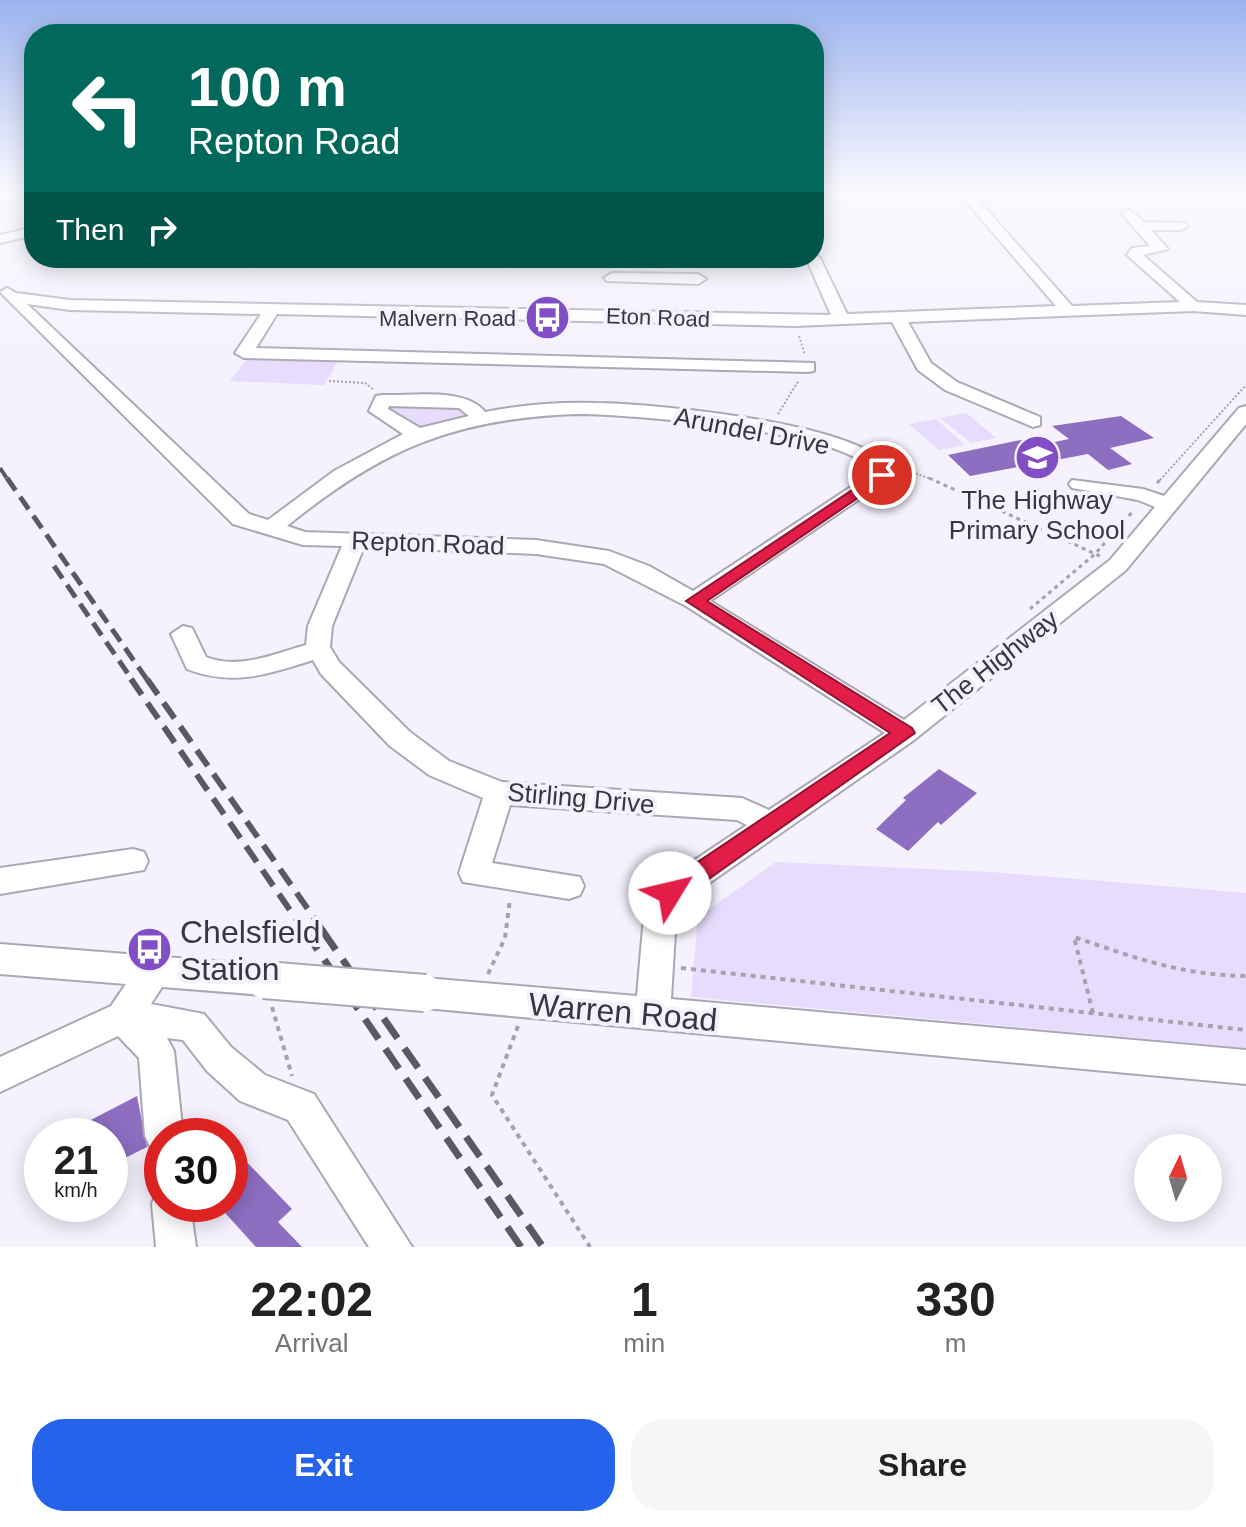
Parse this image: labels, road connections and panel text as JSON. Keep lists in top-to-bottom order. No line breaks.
{"streets":{"street":["Eton Road","Arundel Drive","Repton Road","The Highway","Stirling Drive","Warren Road"]},"crossings":[["Eton Road","Repton Road"],["Arundel Drive","Repton Road"],["Repton Road","The Highway"],["The Highway","Stirling Drive"],["The Highway","Warren Road"]],"places":{"bus stop":["Malvern Road","Chelsfield Station"],"school or university":["The Highway Primary School"]},"north":"top","page":{"turn":["100 m","Repton Road"],"then":"Then","speed":"21 km/h","limit":"30","eta":["22:02","Arrival","1","min","330","m"],"buttons":["Exit","Share"]}}
